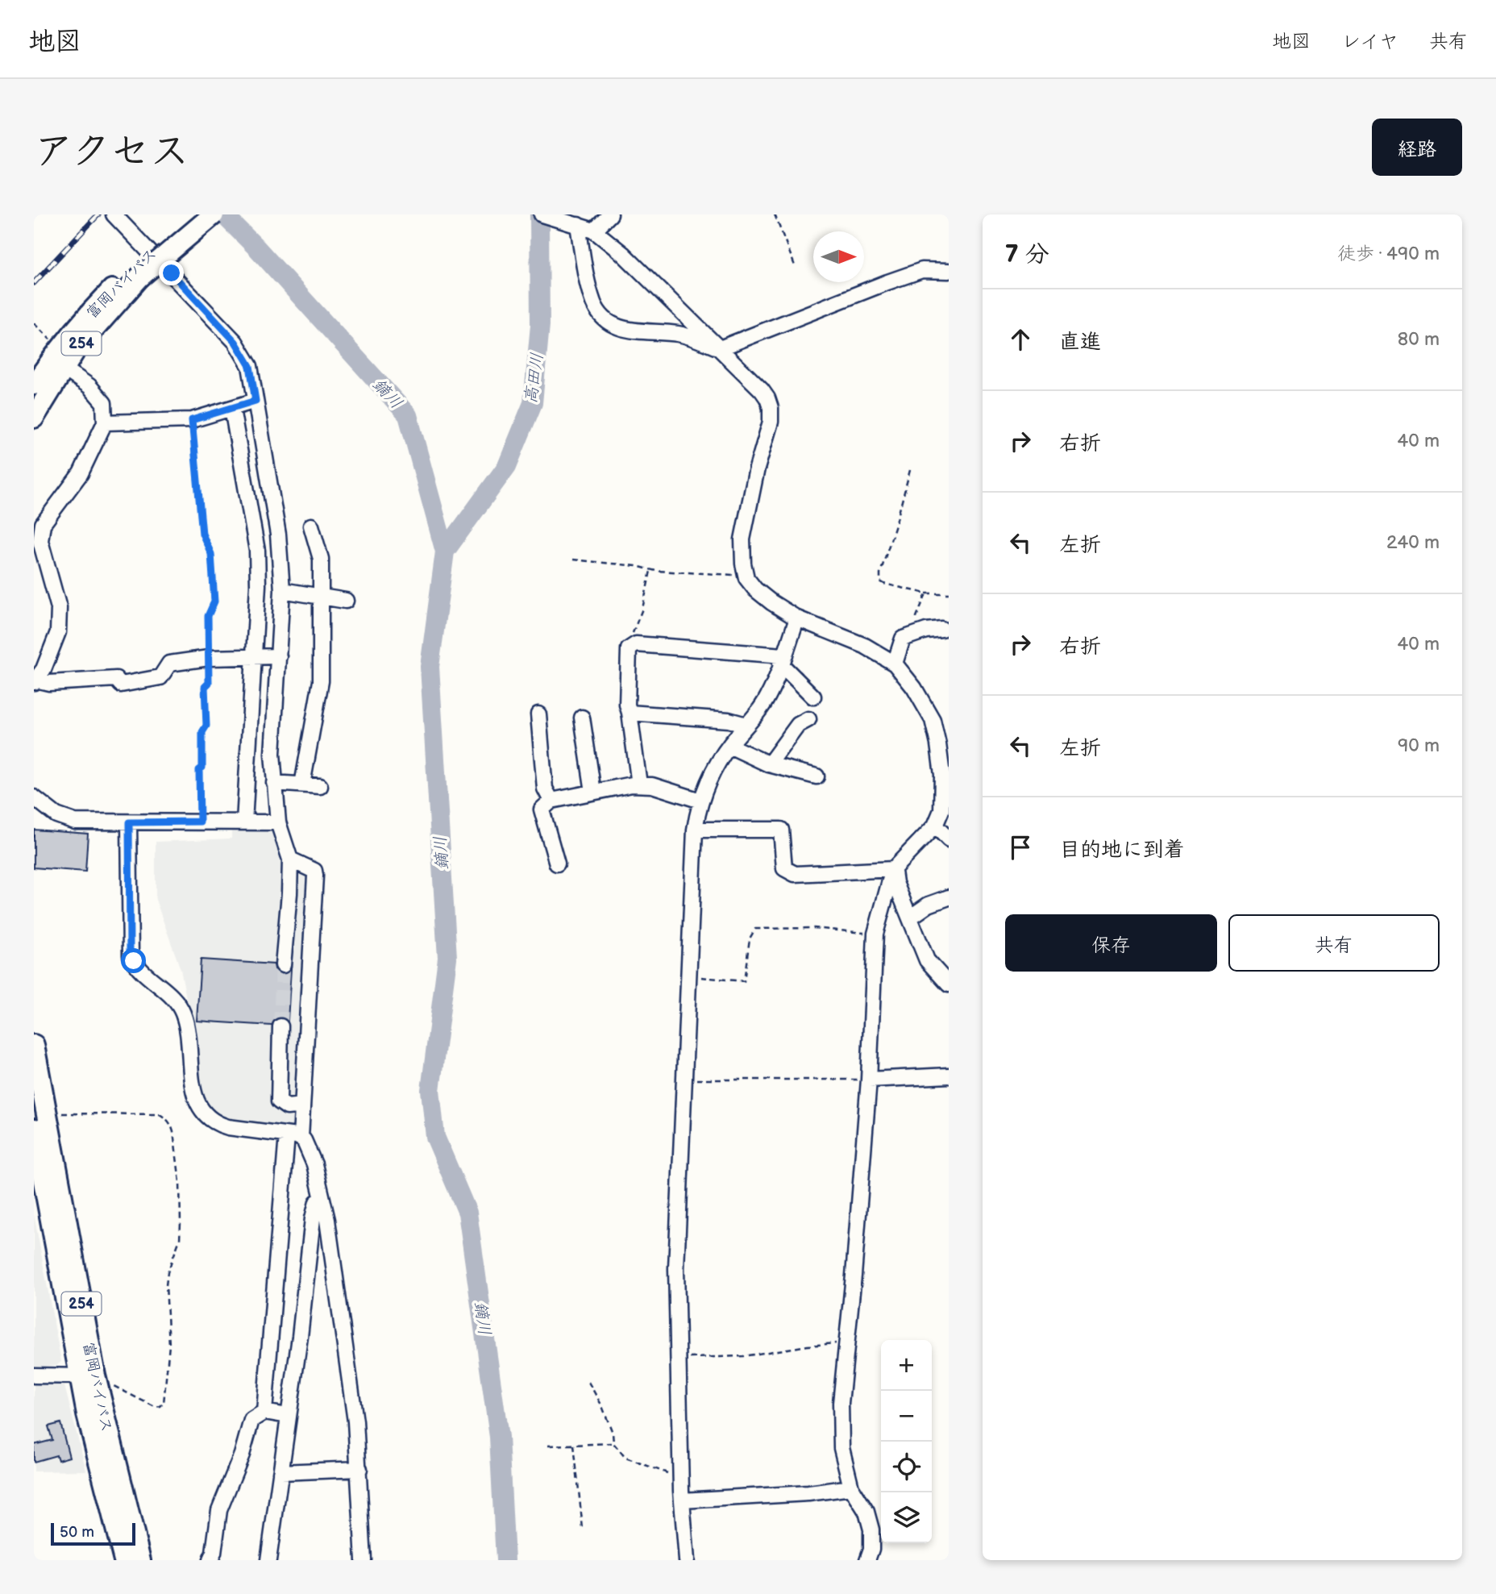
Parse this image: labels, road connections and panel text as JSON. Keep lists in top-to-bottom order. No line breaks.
{"streets":{"highway":["富岡バイパス","254"]},"water":["高田川","鏑川"],"scale_bar":"50 m","north":"right","page":{"header":"地図","nav":["地図","レイヤ","共有"],"title":"アクセス","buttons":["経路",["保存","共有"]],"heading":["7 分","徒歩 · 490 m"],"list":[["直進","80 m"],["右折","40 m"],["左折","240 m"],["右折","40 m"],["左折","90 m"],"目的地に到着"],"map_buttons":["+","−"],"scale":"50 m"}}
